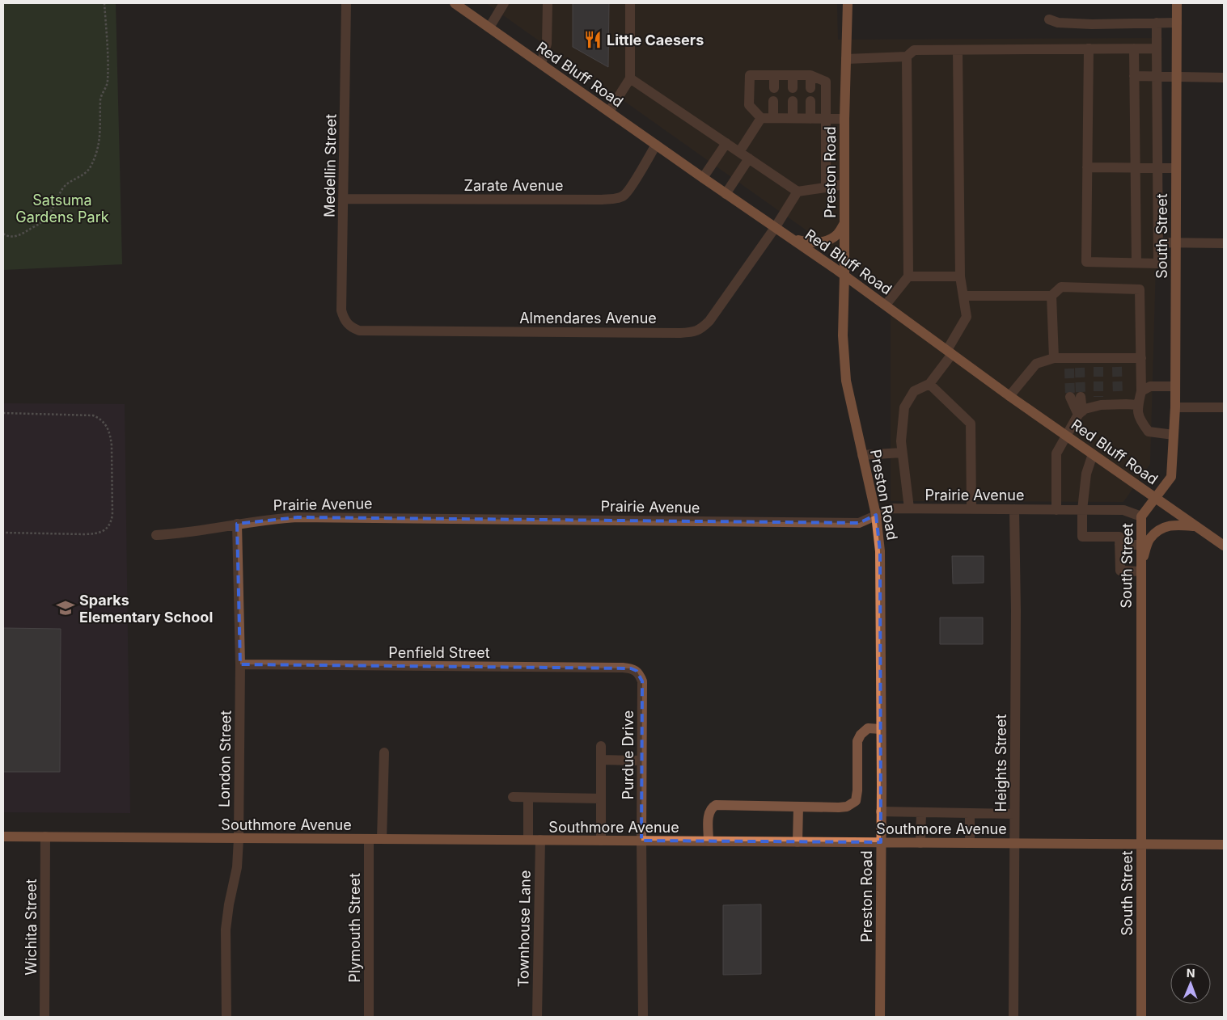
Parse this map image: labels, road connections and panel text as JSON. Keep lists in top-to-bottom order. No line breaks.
{"streets":{"main road":["Red Bluff Road","Preston Road","South Street","Southmore Avenue"],"street":["Medellin Street","Zarate Avenue","Almendares Avenue","Prairie Avenue","Penfield Street","Purdue Drive","London Street","Heights Street","Wichita Street","Plymouth Street","Townhouse Lane"]},"crossings":[["Red Bluff Road","Preston Road"],["Red Bluff Road","Zarate Avenue"],["Red Bluff Road","South Street"],["Red Bluff Road","Almendares Avenue"],["Medellin Street","Zarate Avenue"],["Medellin Street","Almendares Avenue"],["Preston Road","Prairie Avenue"],["Preston Road","Southmore Avenue"],["South Street","Prairie Avenue"],["South Street","Southmore Avenue"],["Prairie Avenue","London Street"],["Prairie Avenue","Heights Street"],["Penfield Street","Purdue Drive"],["Penfield Street","London Street"],["Purdue Drive","Southmore Avenue"],["London Street","Southmore Avenue"],["Heights Street","Southmore Avenue"],["Southmore Avenue","Wichita Street"],["Southmore Avenue","Plymouth Street"],["Southmore Avenue","Townhouse Lane"]],"parks":["Satsuma Gardens Park"],"places":{"restaurant":["Little Caesers"],"school or university":["Sparks Elementary School"]},"north":"top"}
